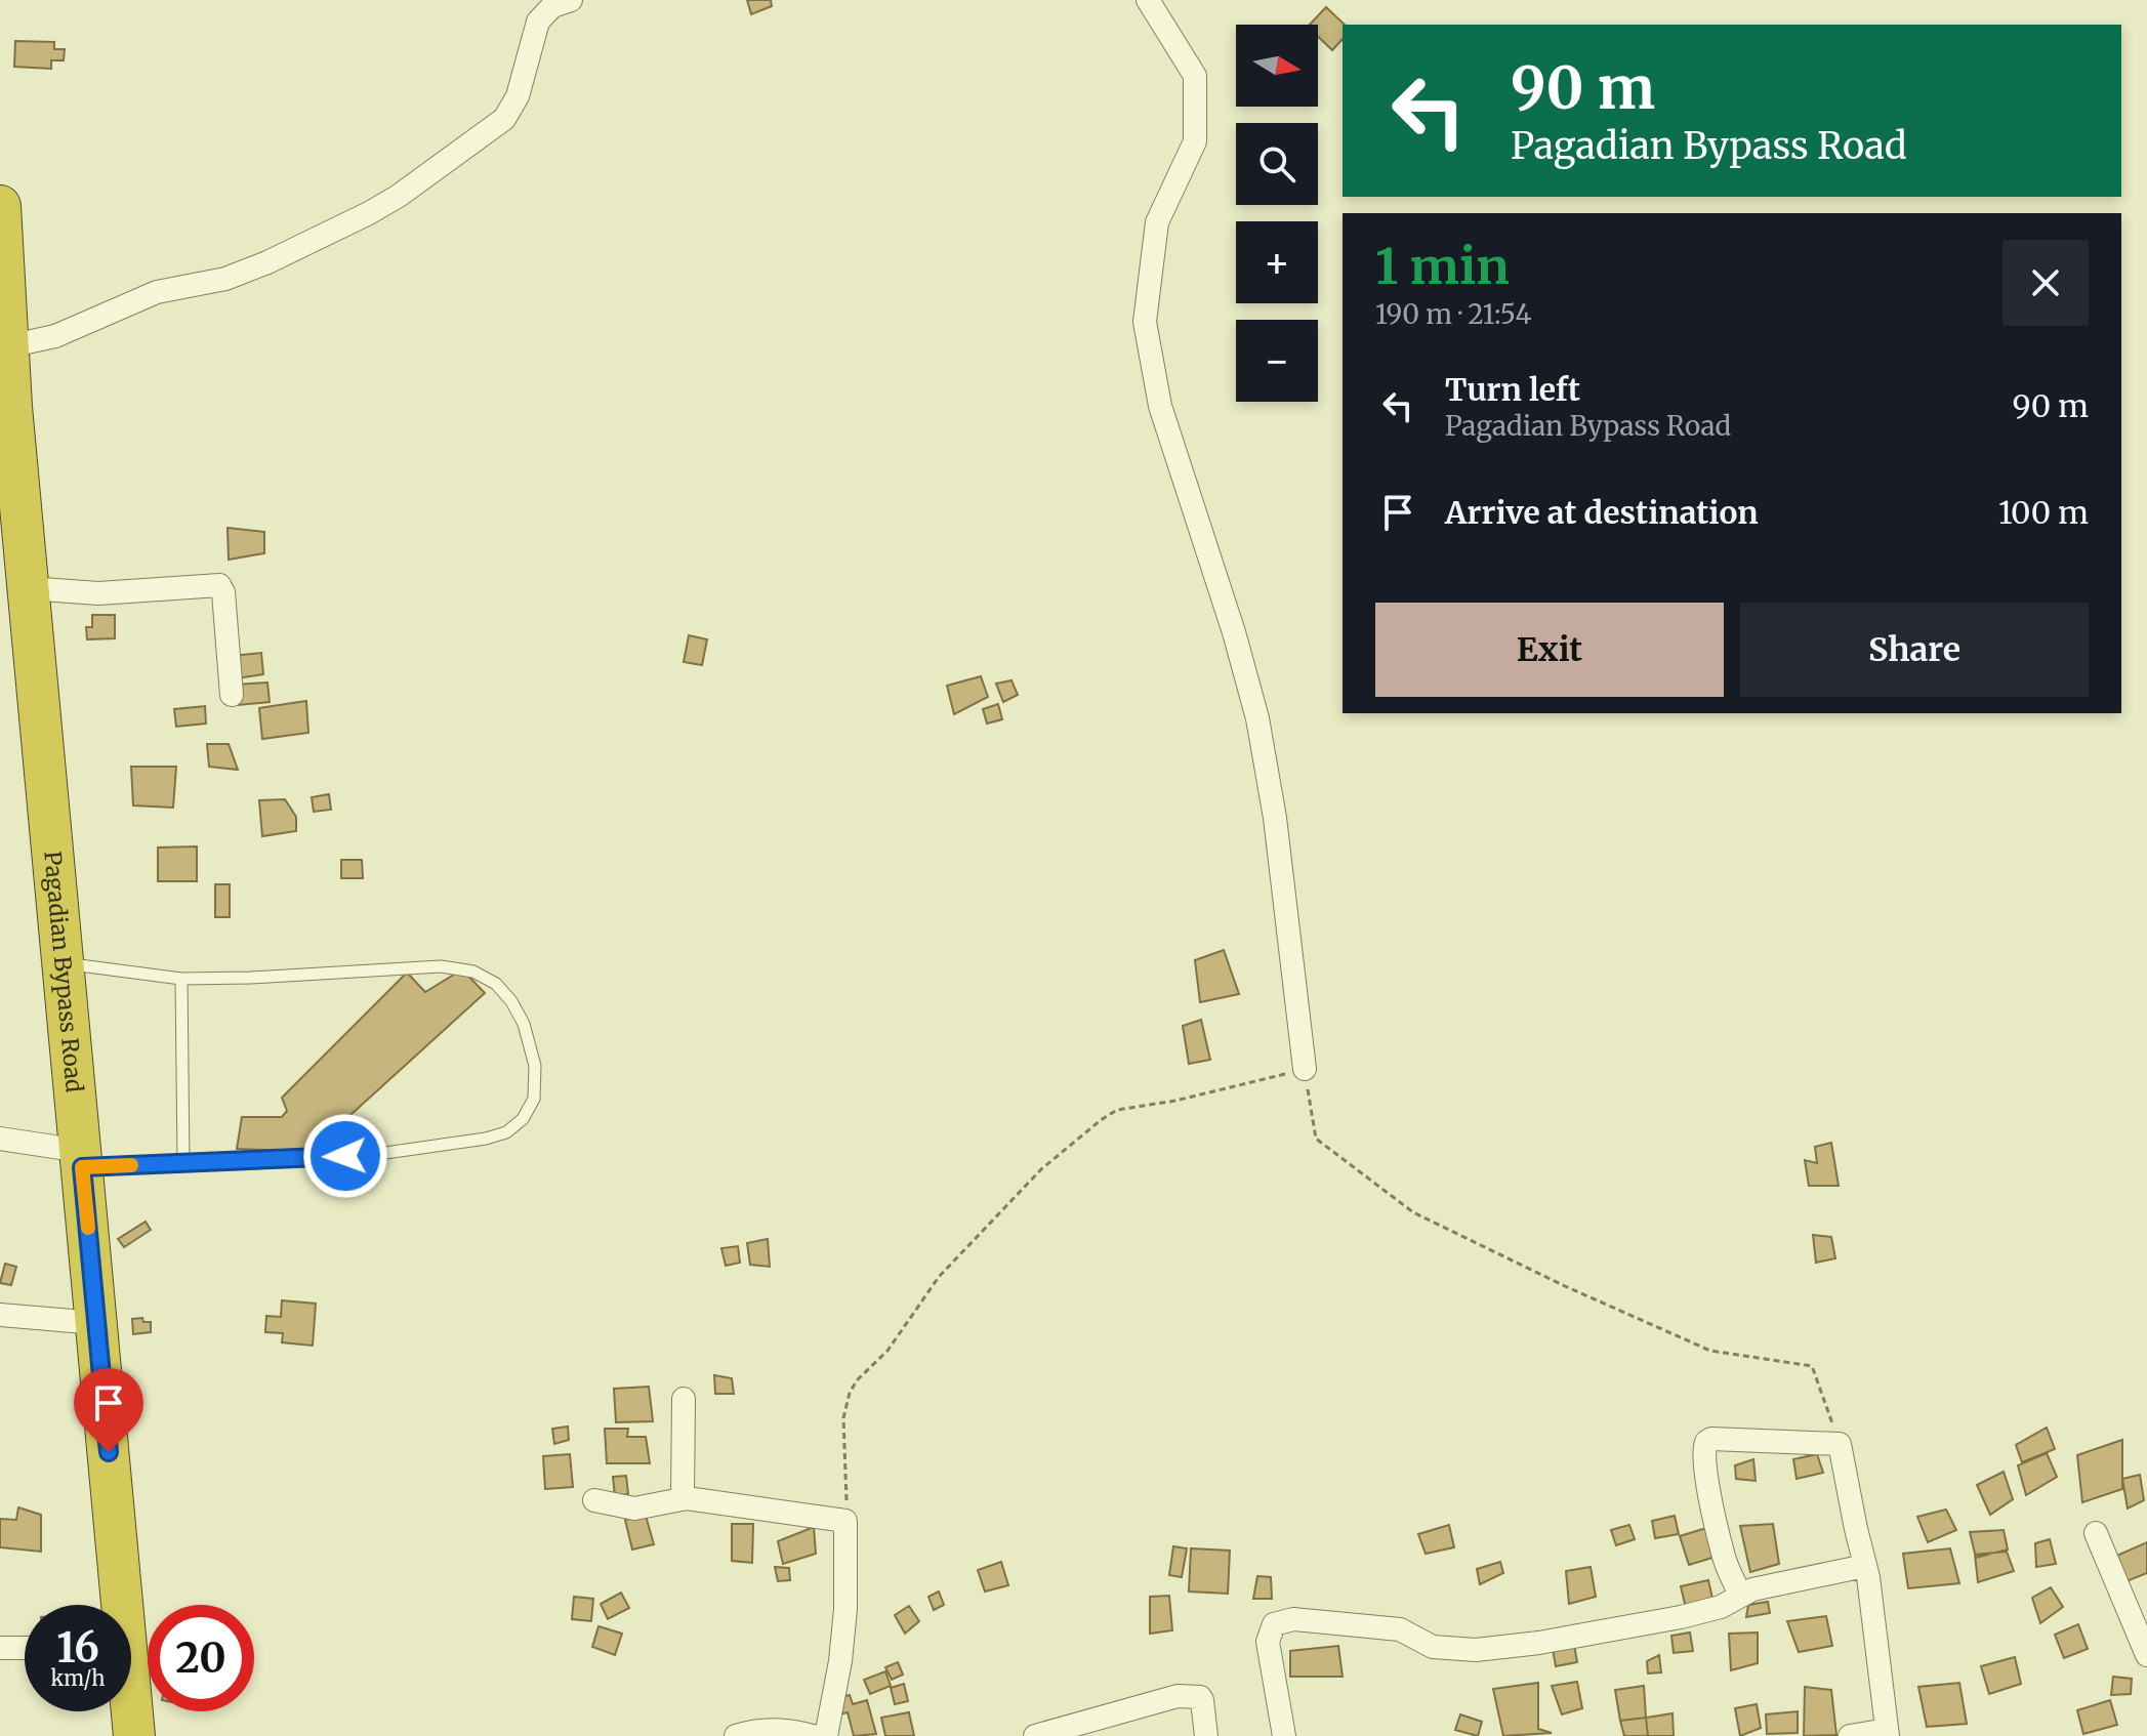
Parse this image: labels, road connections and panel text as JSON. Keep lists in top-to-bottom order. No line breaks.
{"streets":{"highway":["Pagadian Bypass Road"]},"north":"right","page":{"map_buttons":["+","−"],"turn":["90 m","Pagadian Bypass Road"],"heading":["1 min","190 m · 21:54"],"list":[{"name":"Turn left","note":"Pagadian Bypass Road","value":"90 m"},{"name":"Arrive at destination","value":"100 m"}],"buttons":["Exit","Share"],"speed":"16 km/h","limit":"20"}}
